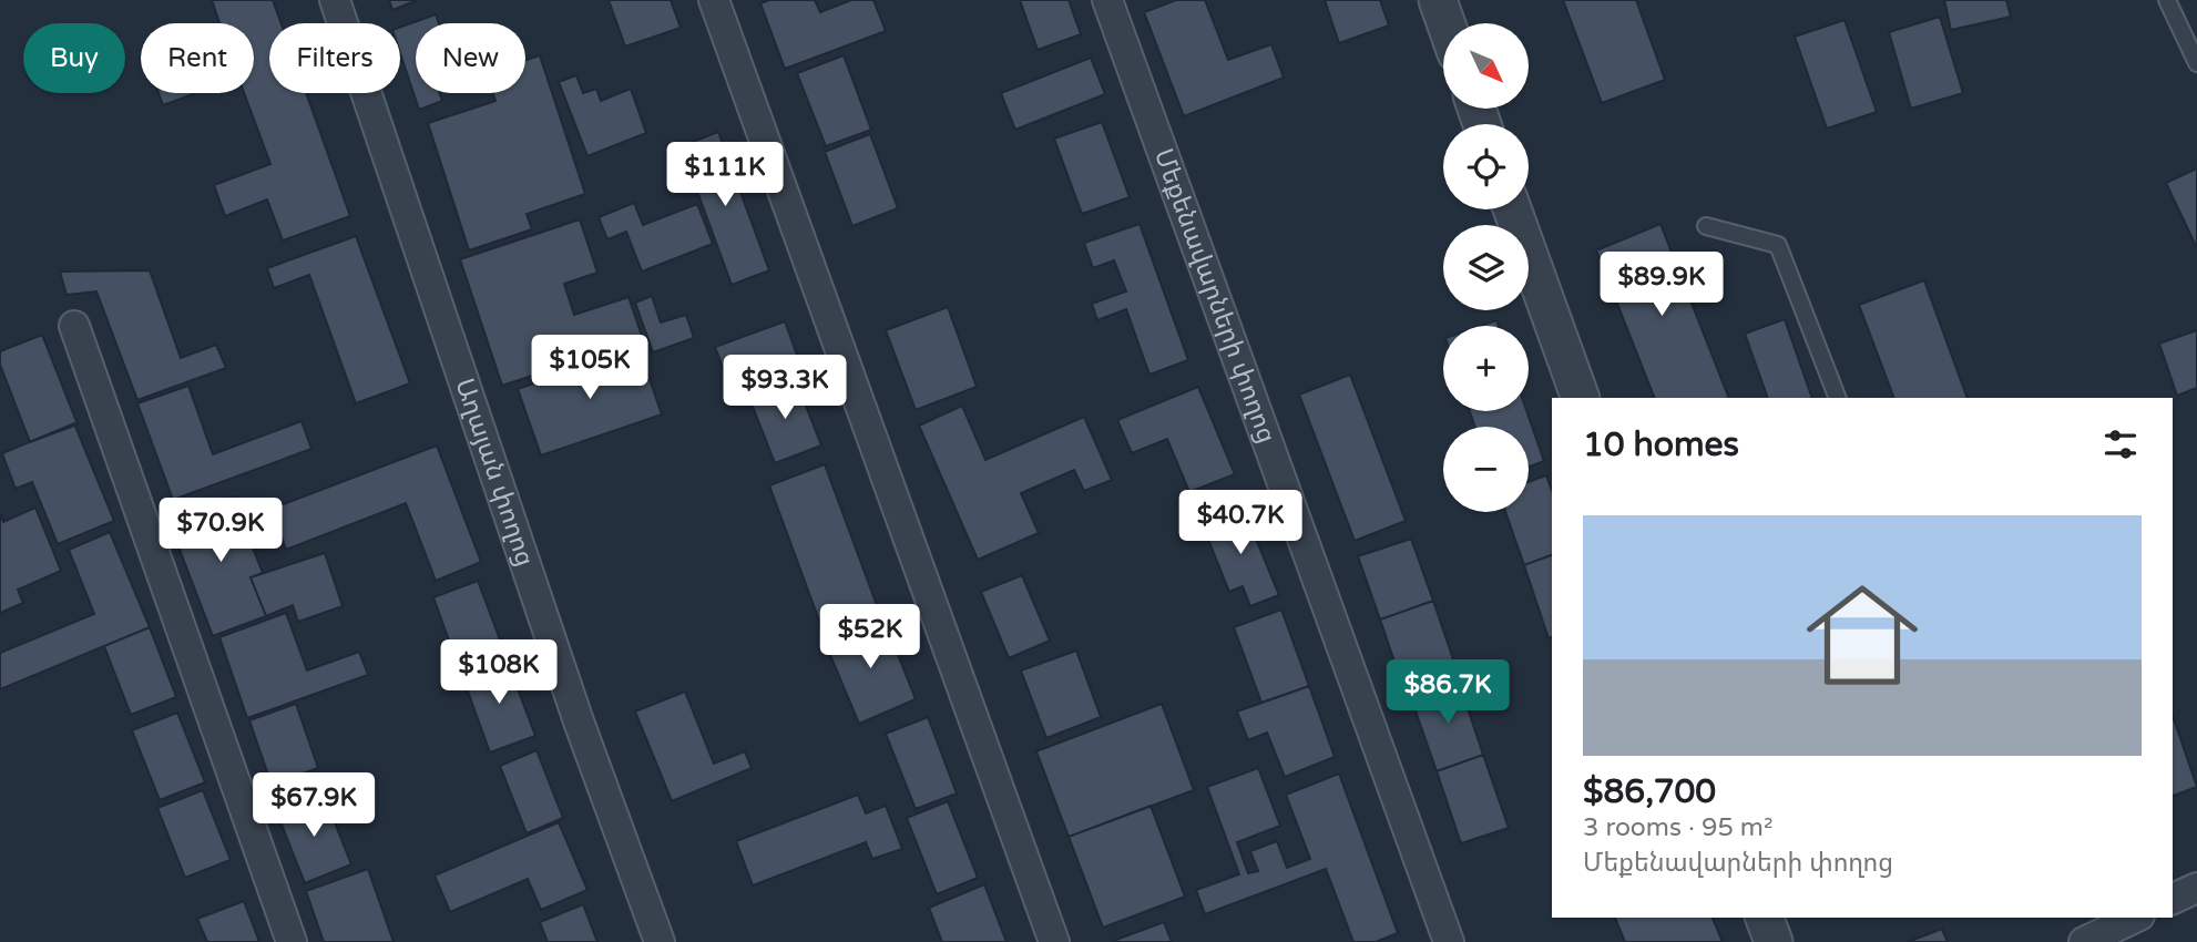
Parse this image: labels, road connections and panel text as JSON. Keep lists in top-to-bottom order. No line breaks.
{"streets":{"street":["Մեքենավարների փողոց","Աղայան փողոց"]},"north":"bottom right","page":{"map_buttons":["+","−"],"chip":["Buy","Rent","Filters","New"],"price":["$111K","$89.9K","$105K","$93.3K","$40.7K","$70.9K","$52K","$108K","$86.7K","$67.9K"],"heading":"10 homes","list":[{"name":"$86,700","note":"3 rooms · 95 m² · Մեքենավարների փողոց"}]}}
